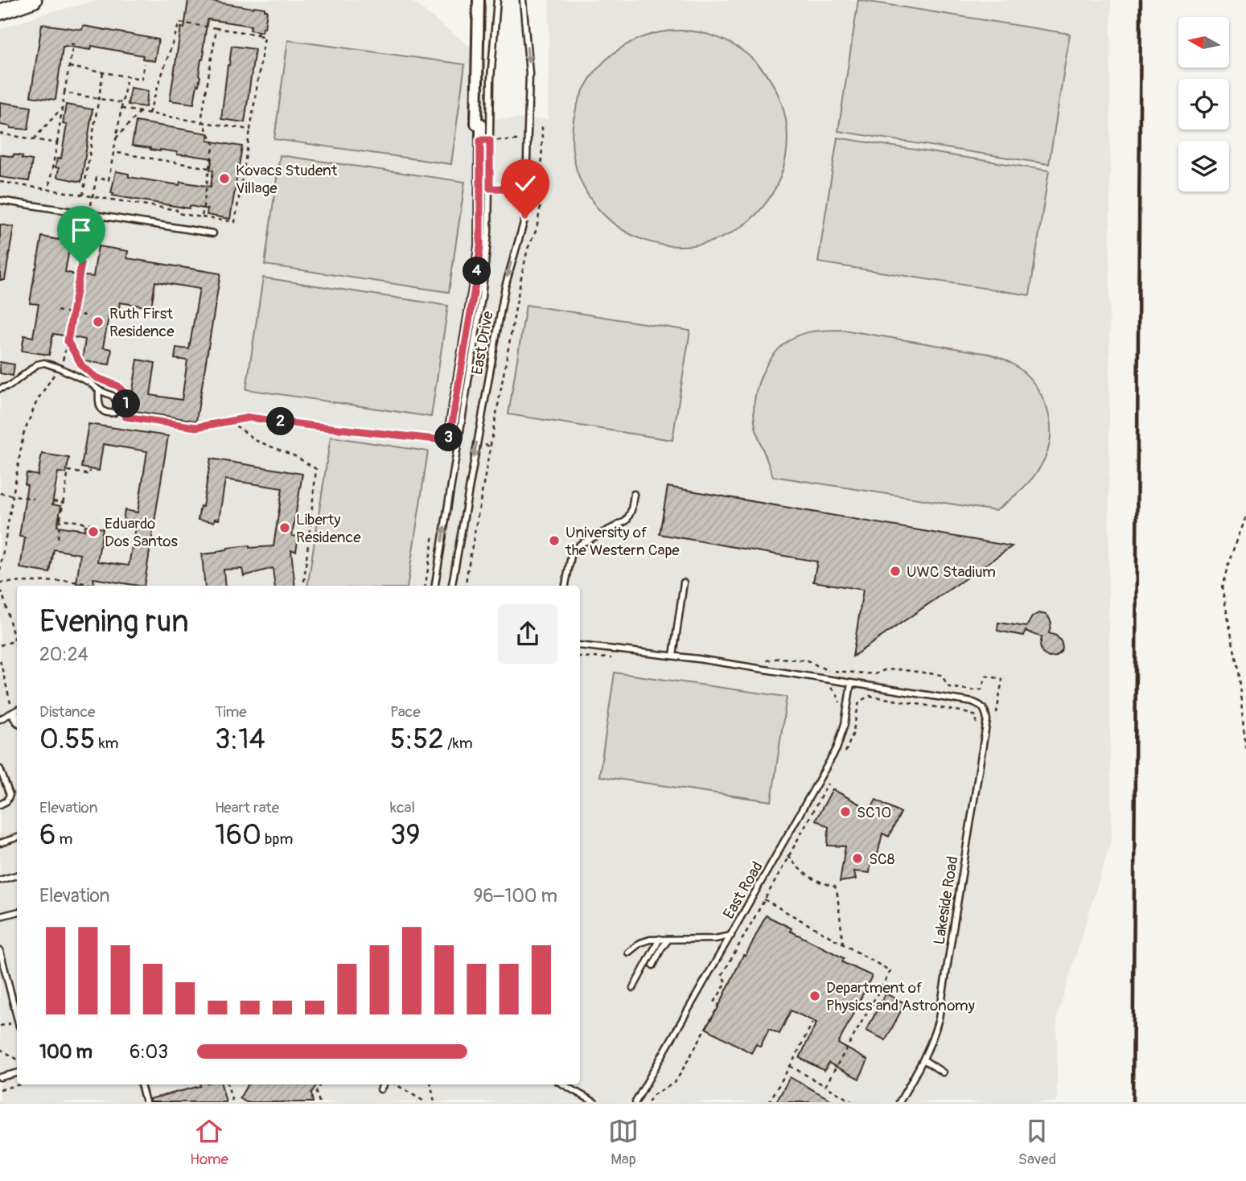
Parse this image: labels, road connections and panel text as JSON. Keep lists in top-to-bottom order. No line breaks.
{"streets":{"lane":["East Drive","East Road","Lakeside Road"]},"crossings":[["East Road","Lakeside Road"]],"places":["Kovacs Student Village","Ruth First Residence","Liberty Residence","Eduardo Dos Santos","University of the Western Cape","UWC Stadium","SC10","SC8","Department of Physics and Astronomy"],"north":"left","page":{"pins":["4","1","2","3"],"heading":["Evening run","20:24"],"stats":[["Distance","0.55 km"],["Time","3:14"],["Pace","5:52 /km"],["Elevation","6 m"],["Heart rate","160 bpm"],["kcal","39"]],"chart":["Elevation","96–100 m"],"list":[{"name":"100 m","note":"6:03"}],"tabs":["Home","Map","Saved"]}}
